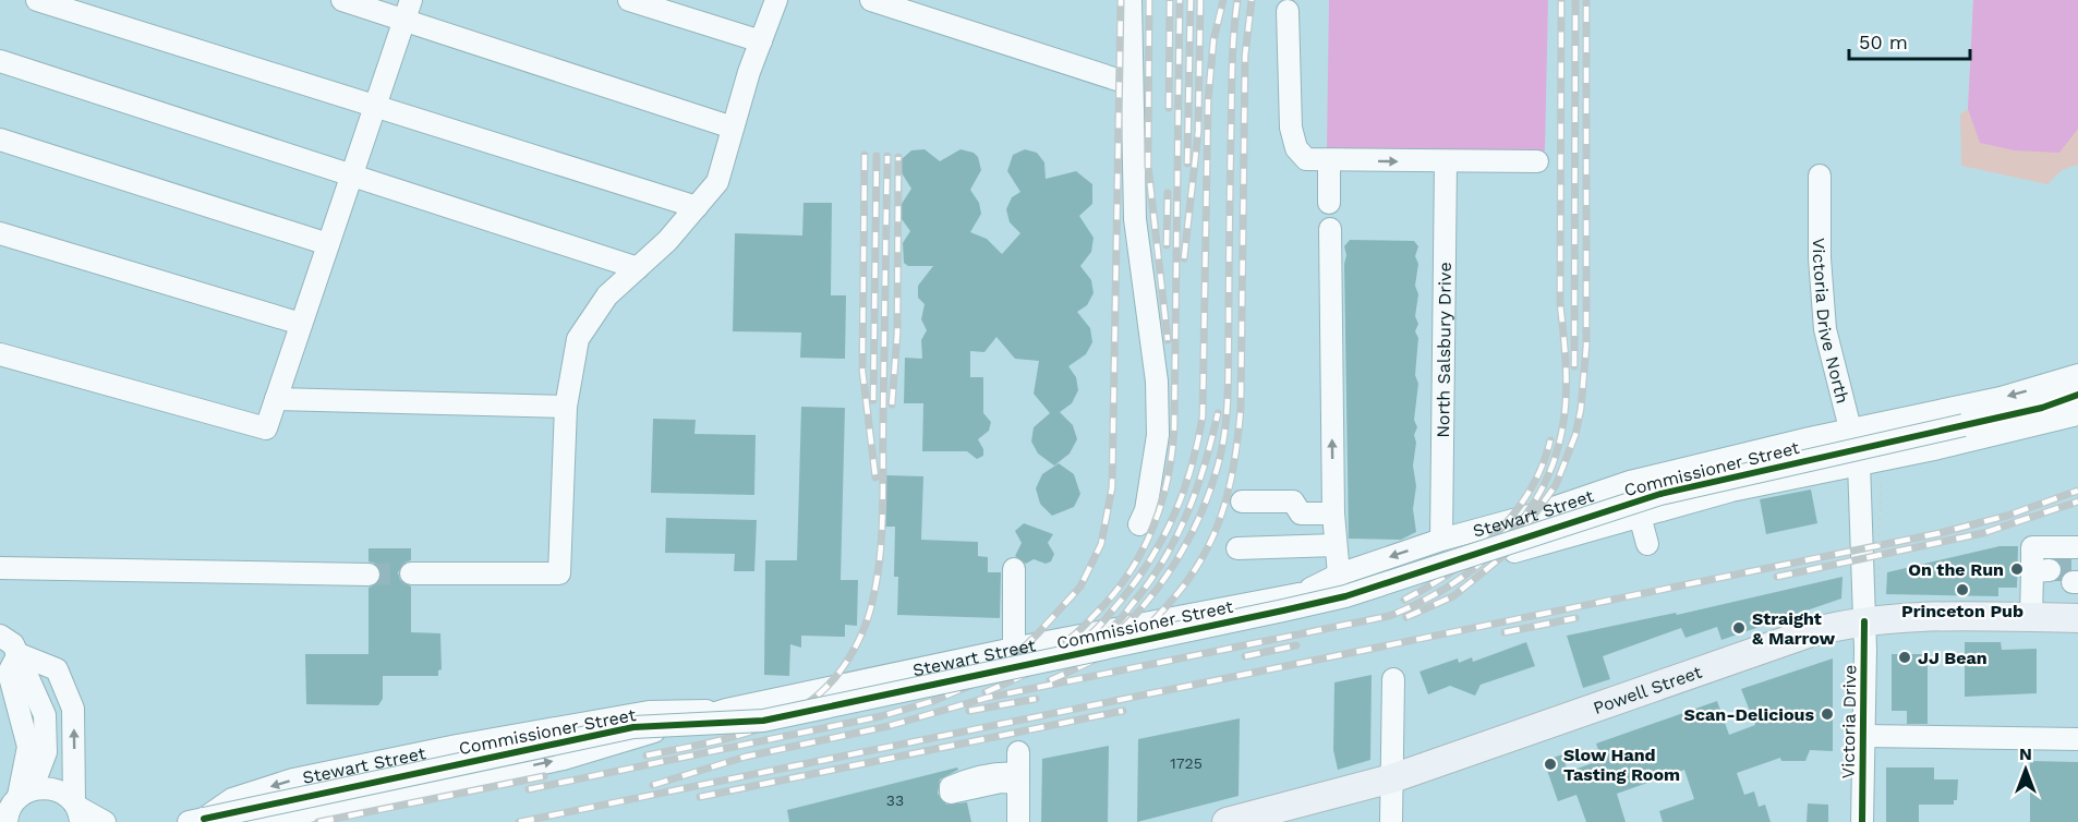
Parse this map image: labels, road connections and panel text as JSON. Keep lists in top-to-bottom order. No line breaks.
{"streets":{"main road":["Powell Street"],"street":["Victoria Drive North","North Salsbury Drive","Commissioner Street","Stewart Street","Victoria Drive"]},"crossings":[["Victoria Drive North","Stewart Street"],["Victoria Drive North","Powell Street"],["Victoria Drive North","Victoria Drive"],["North Salsbury Drive","Stewart Street"],["Commissioner Street","Stewart Street"],["Powell Street","Victoria Drive"]],"places":["On the Run","Princeton Pub","Straight & Marrow","JJ Bean","Scan-Delicious","Slow Hand Tasting Room"],"house_numbers":["1725","33"],"scale_bar":"50 m","north":"top"}
